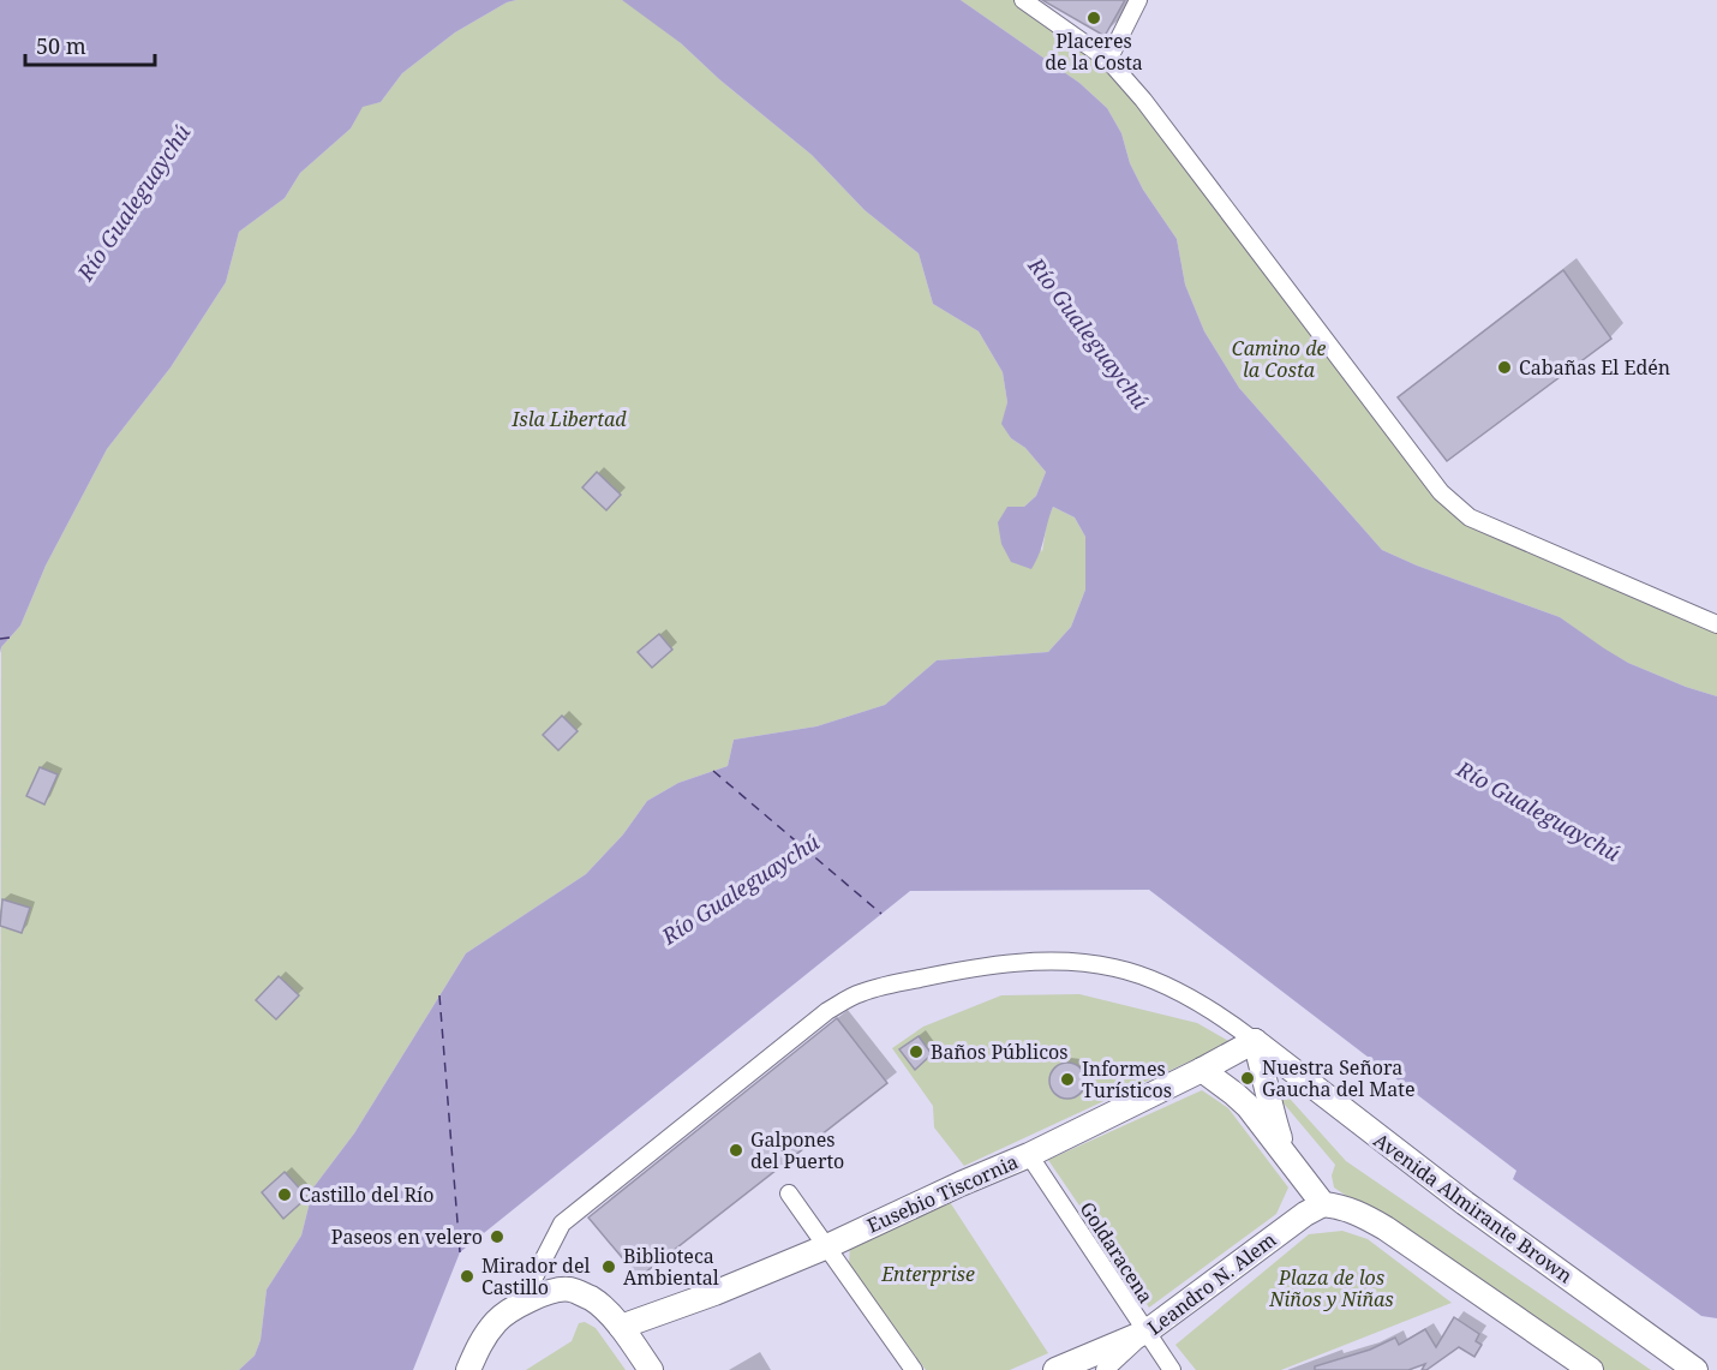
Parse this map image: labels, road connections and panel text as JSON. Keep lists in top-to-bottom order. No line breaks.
{"streets":{"main road":["Eusebio Tiscornia","Avenida Almirante Brown","Leandro N. Alem"],"street":["Goldaracena"]},"crossings":[["Eusebio Tiscornia","Avenida Almirante Brown"],["Eusebio Tiscornia","Goldaracena"],["Goldaracena","Leandro N. Alem"]],"water":["Río Gualeguaychú"],"parks":["Camino de la Costa","Isla Libertad","Enterprise","Plaza de los Niños y Niñas"],"places":["Placeres de la Costa","Cabañas El Edén","Baños Públicos","Nuestra Señora Gaucha del Mate","Informes Turísticos","Galpones del Puerto","Castillo del Río","Paseos en velero","Biblioteca Ambiental","Mirador del Castillo"],"scale_bar":"50 m"}
